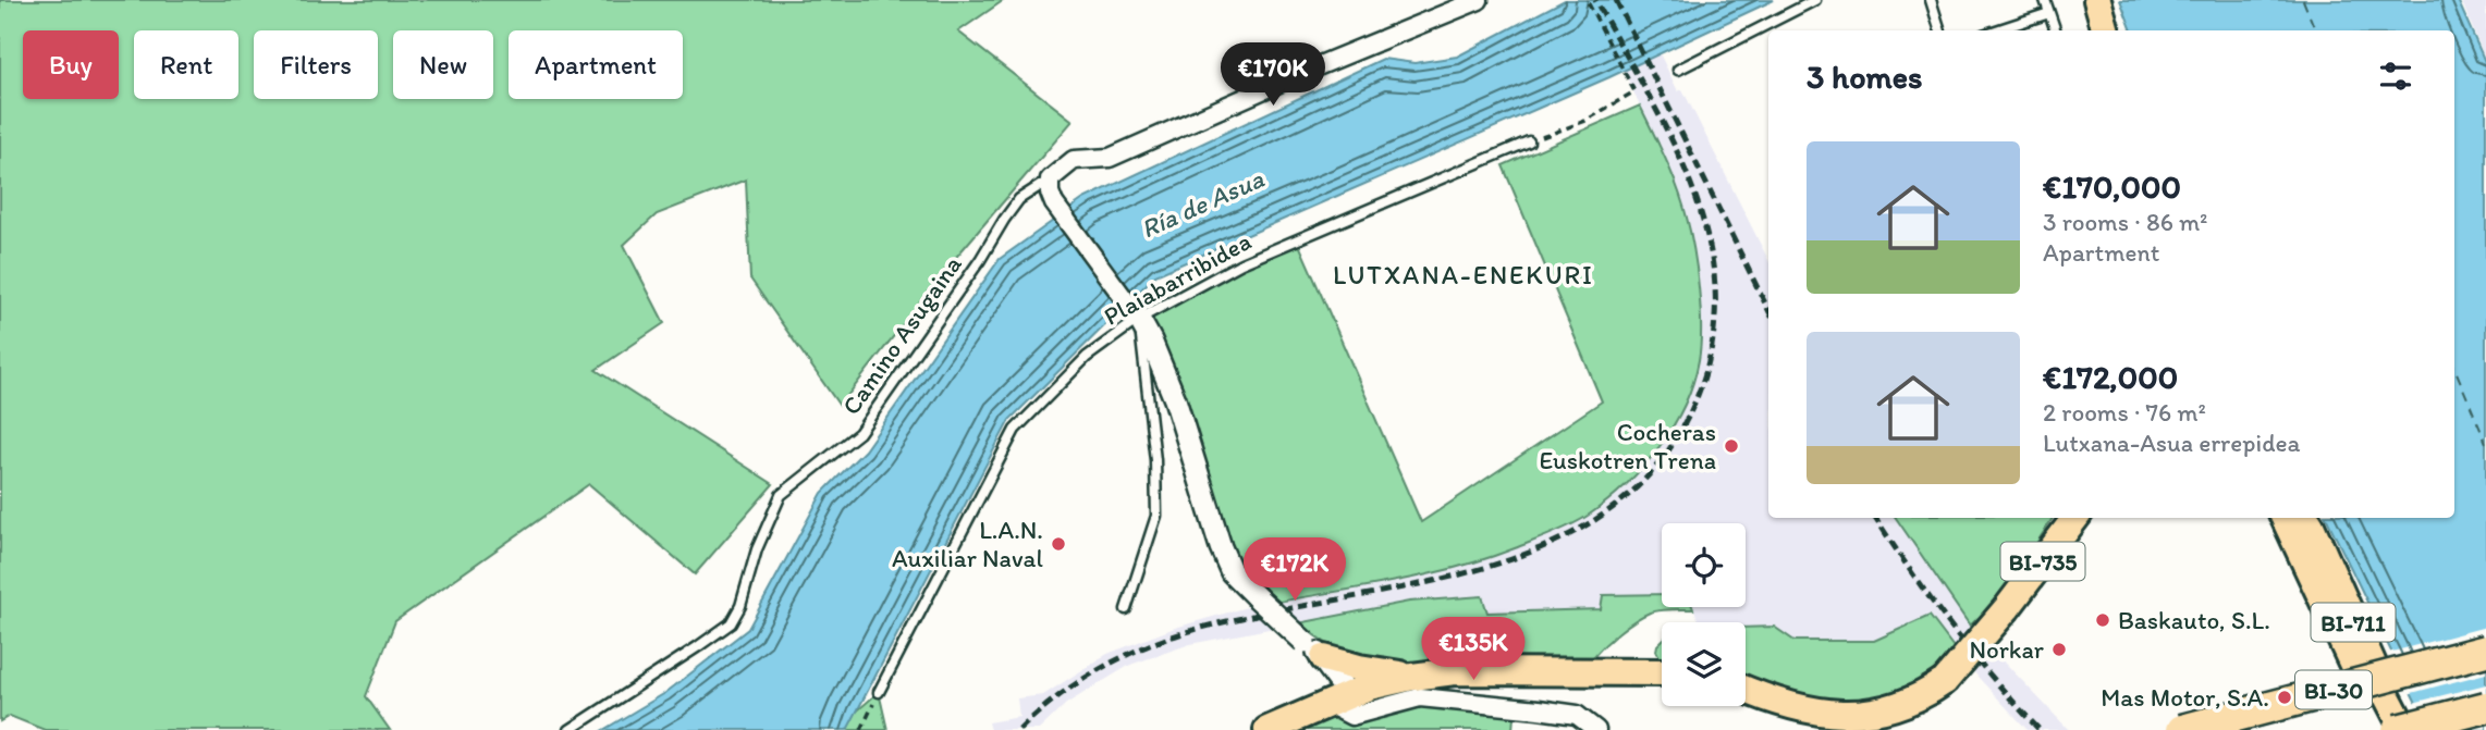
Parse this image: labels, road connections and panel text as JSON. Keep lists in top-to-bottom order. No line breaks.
{"streets":{"highway":["BI-30"],"main road":["BI-735","BI-711"],"lane":["Plaiabarribidea","Camino Asugaina"]},"districts":["LUTXANA-ENEKURI"],"water":["Ría de Asua"],"places":["Cocheras Euskotren Trena","L.A.N. Auxiliar Naval","Baskauto, S.L.","Norkar","Mas Motor, S.A."],"page":{"chip":["Buy","Rent","Filters","New","Apartment"],"heading":"3 homes","price":["€170K","€172K","€135K"],"list":[{"name":"€170,000","note":"3 rooms · 86 m² · Apartment"},{"name":"€172,000","note":"2 rooms · 76 m² · Lutxana-Asua errepidea"}]}}
